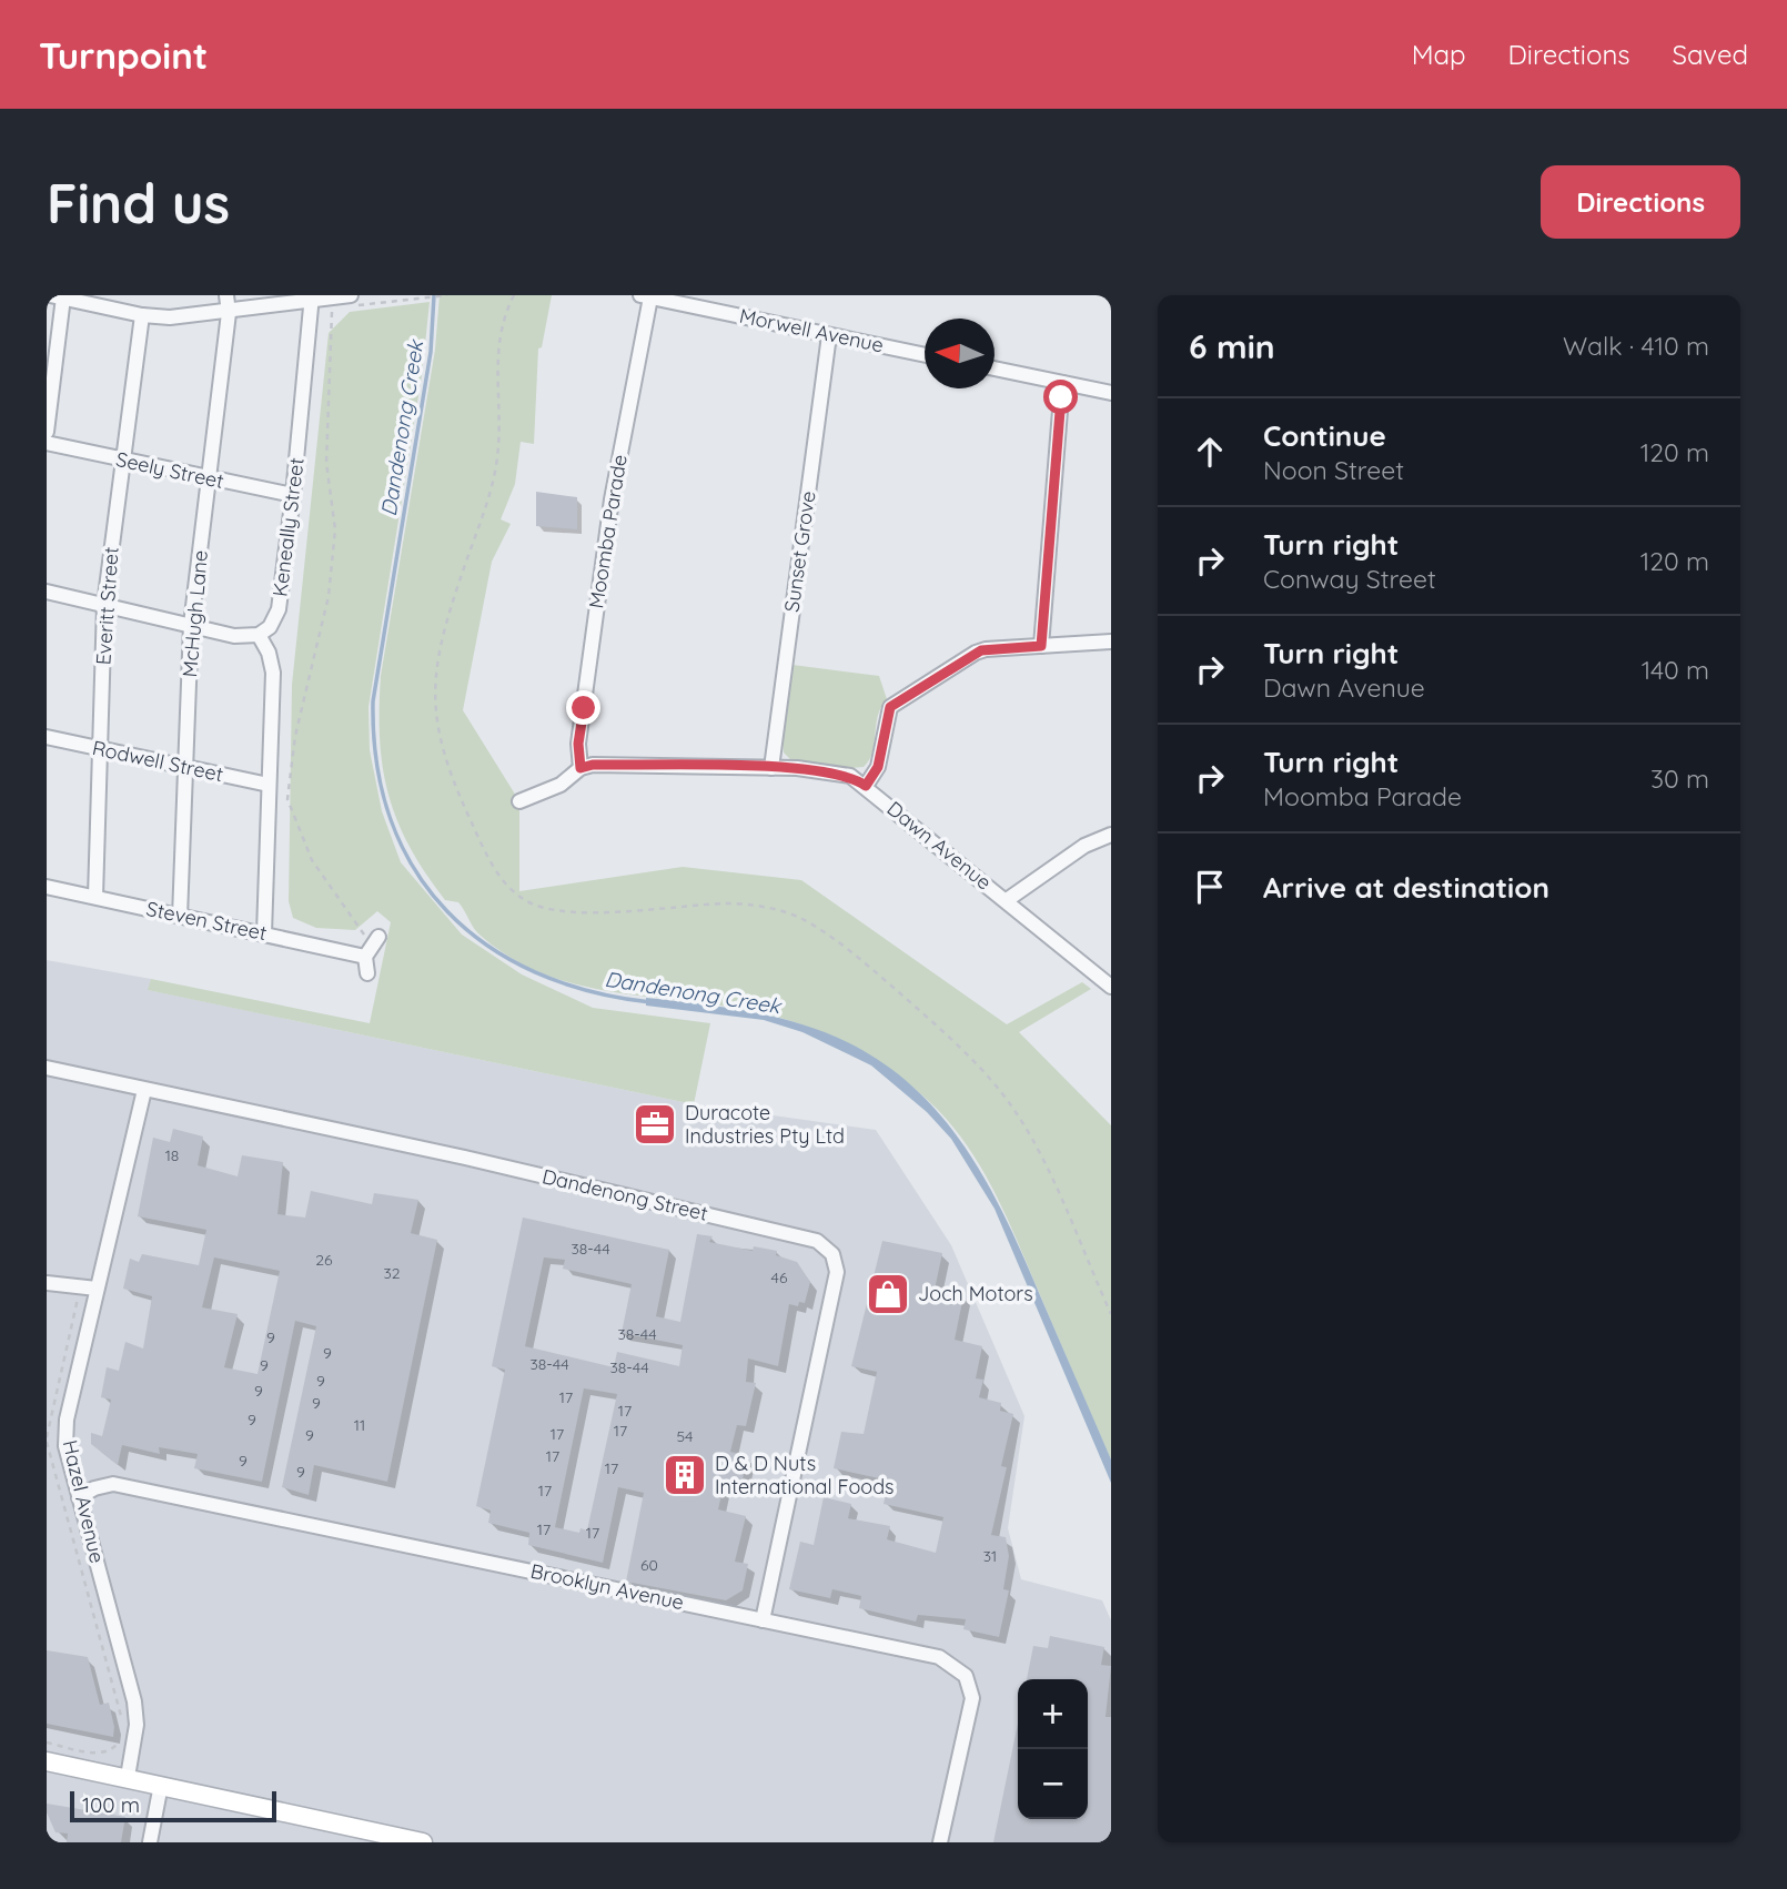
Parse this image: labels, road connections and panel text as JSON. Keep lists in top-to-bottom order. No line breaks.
{"streets":{"street":["Morwell Avenue","Seely Street","Keneally Street","Moomba Parade","Sunset Grove","Everitt Street","McHugh Lane","Rodwell Street","Dawn Avenue","Steven Street","Dandenong Street","Hazel Avenue","Brooklyn Avenue"]},"crossings":[["Morwell Avenue","Moomba Parade"],["Morwell Avenue","Sunset Grove"],["Seely Street","Keneally Street"],["Seely Street","Everitt Street"],["Seely Street","McHugh Lane"],["Moomba Parade","Dawn Avenue"],["Sunset Grove","Dawn Avenue"],["Everitt Street","Rodwell Street"],["Everitt Street","Steven Street"],["McHugh Lane","Rodwell Street"],["McHugh Lane","Steven Street"],["Dandenong Street","Hazel Avenue"],["Dandenong Street","Brooklyn Avenue"],["Hazel Avenue","Brooklyn Avenue"]],"water":["Dandenong Creek"],"places":{"office":["Duracote Industries Pty Ltd"],"shop":["Joch Motors"],"building":["D & D Nuts International Foods"]},"house_numbers":["18","38-44","26","32","46","38-44","9","9","38-44","9","38-44","9","9","17","9","17","9","11","17","17","9","54","17","9","17","9","17","17","17","31","60"],"scale_bar":"100 m","north":"left","page":{"header":"Turnpoint","nav":["Map","Directions","Saved"],"buttons":"Directions","title":"Find us","heading":["6 min","Walk · 410 m"],"list":[["Continue","Noon Street","120 m"],["Turn right","Conway Street","120 m"],["Turn right","Dawn Avenue","140 m"],["Turn right","Moomba Parade","30 m"],"Arrive at destination"],"map_buttons":["+","−"],"scale":"100 m"}}
